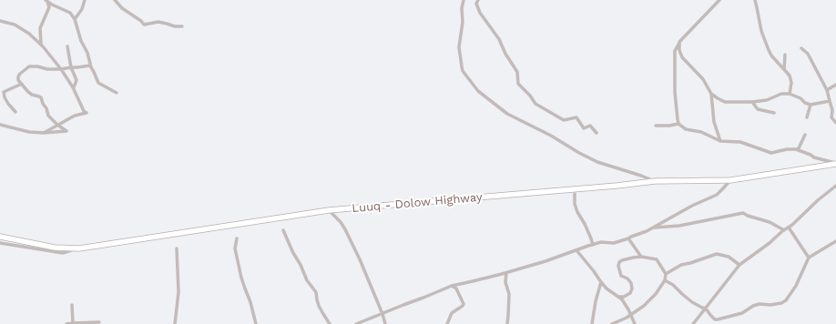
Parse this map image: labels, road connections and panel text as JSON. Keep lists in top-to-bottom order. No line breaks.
{"streets":{"main road":["Luuq - Dolow Highway"]}}
